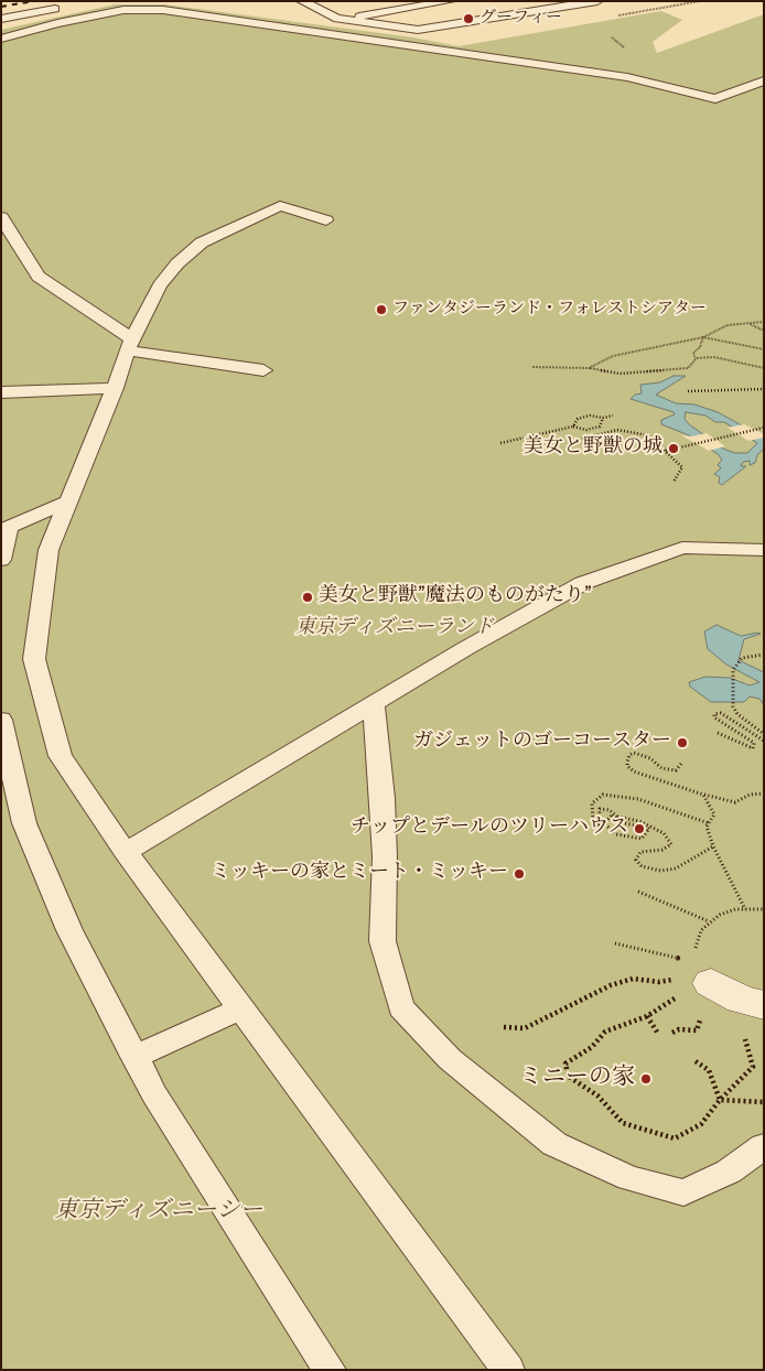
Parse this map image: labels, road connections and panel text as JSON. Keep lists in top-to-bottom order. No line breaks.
{"parks":["東京ディズニーランド","東京ディズニーシー"],"places":["グーフィー","ファンタジーランド・フォレストシアター","美女と野獣の城","美女と野獣”魔法のものがたり”","ガジェットのゴーコースター","チップとデールのツリーハウス","ミッキーの家とミート・ミッキー","ミニーの家"]}
